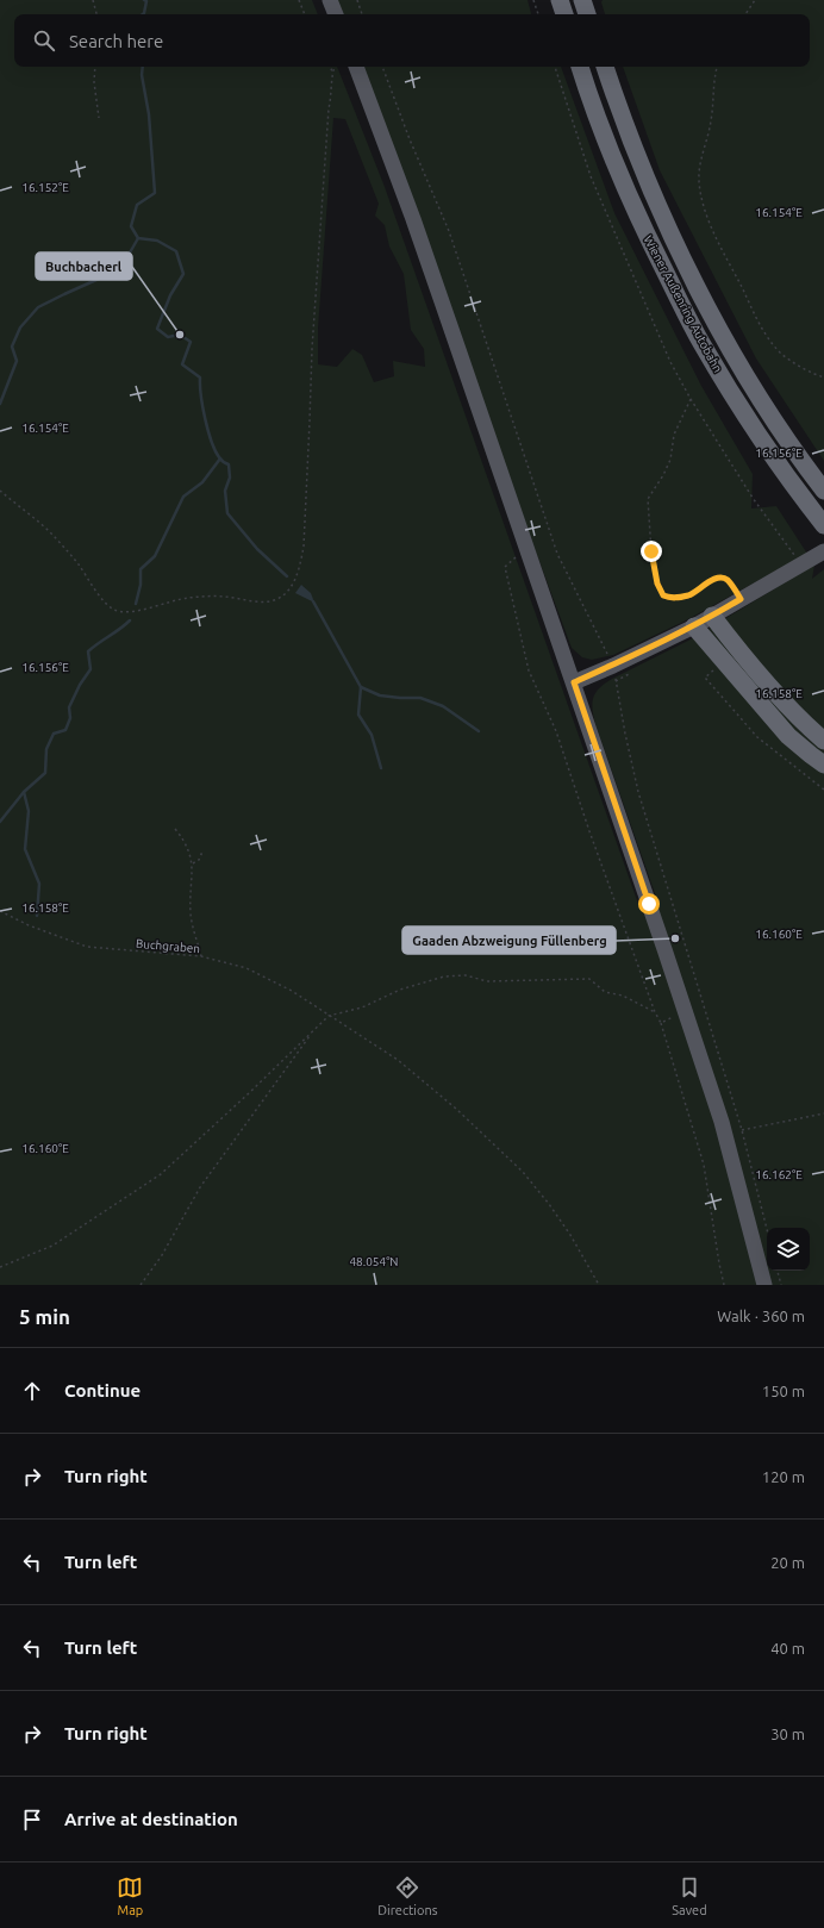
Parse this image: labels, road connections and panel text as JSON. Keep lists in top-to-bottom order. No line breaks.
{"streets":{"highway":["Wiener Außenring Autobahn"],"path":["Buchgraben"]},"places":["Buchbacherl","Gaaden Abzweigung Füllenberg"],"page":{"search":"Search here","heading":["5 min","Walk · 360 m"],"list":[["Continue","150 m"],["Turn right","120 m"],["Turn left","20 m"],["Turn left","40 m"],["Turn right","30 m"],"Arrive at destination"],"nav":["Map","Directions","Saved"]},"coordinates":["16.152°E","16.154°E","16.156°E","16.158°E","16.160°E","16.162°E","48.054°N"]}
